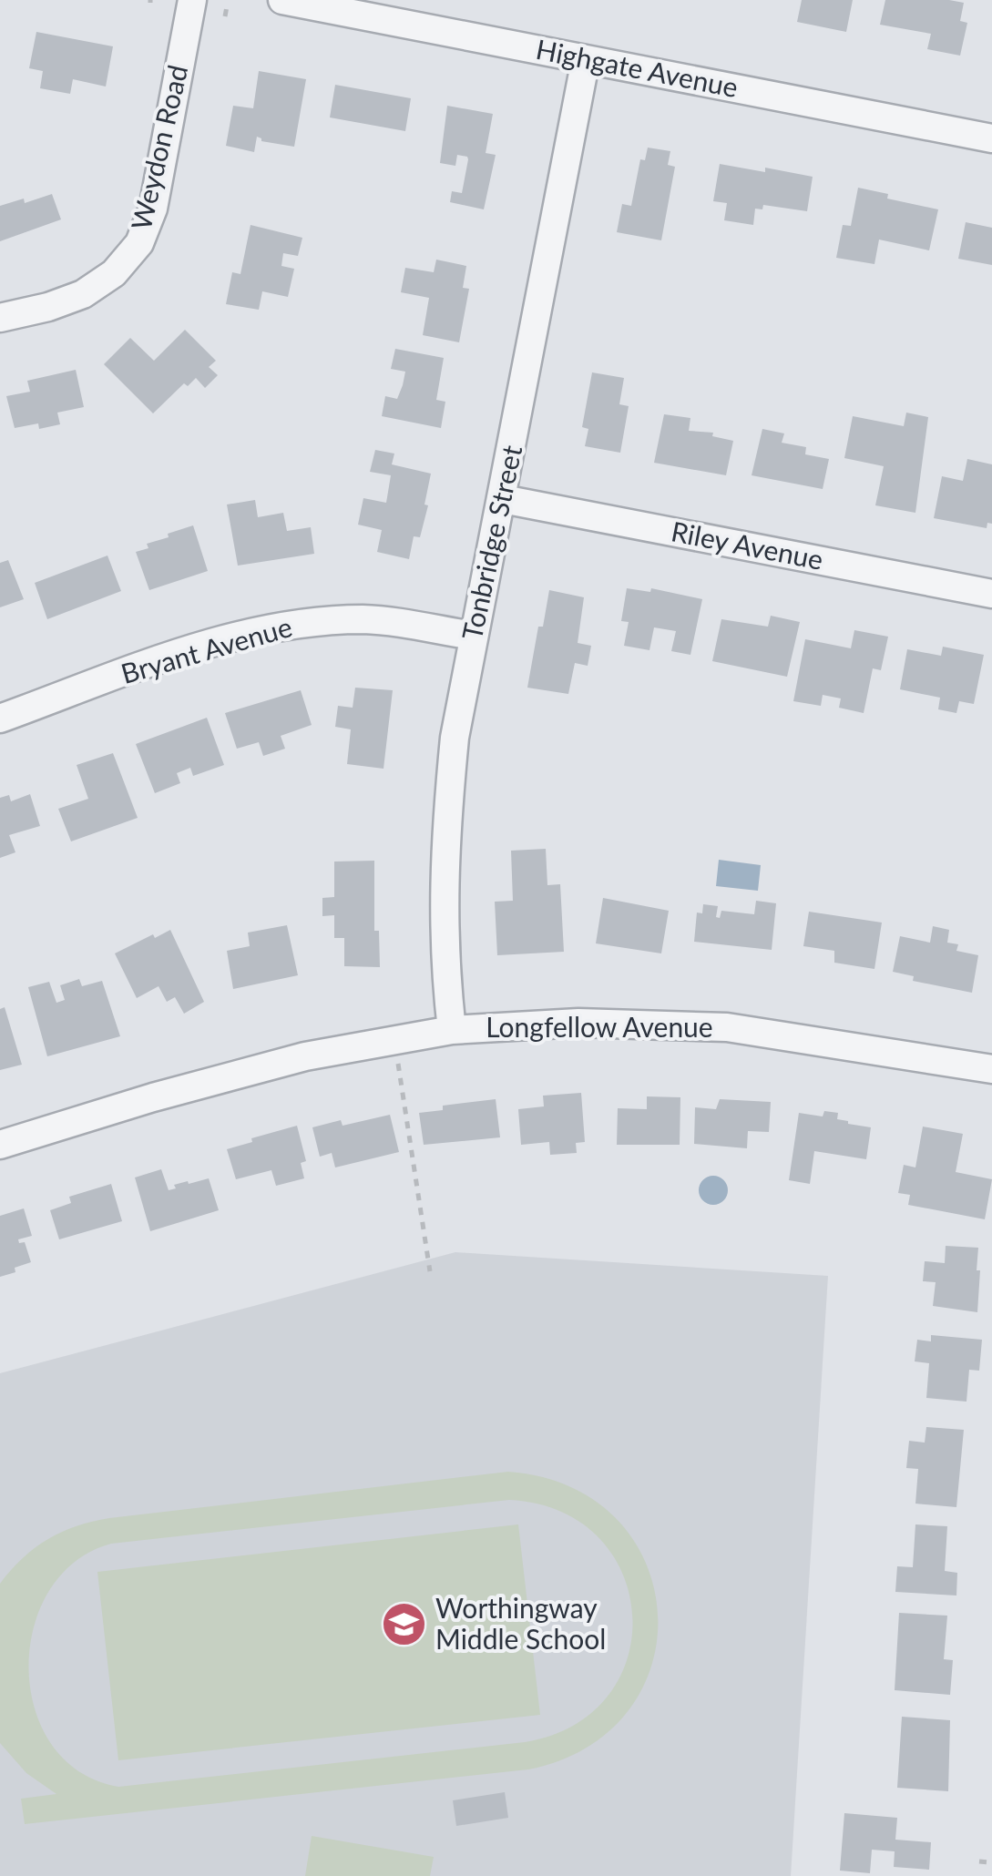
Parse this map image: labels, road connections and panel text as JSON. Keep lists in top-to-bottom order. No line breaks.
{"streets":{"street":["Highgate Avenue","Weydon Road","Tonbridge Street","Riley Avenue","Bryant Avenue","Longfellow Avenue"]},"crossings":[["Highgate Avenue","Tonbridge Street"],["Tonbridge Street","Riley Avenue"],["Tonbridge Street","Bryant Avenue"],["Tonbridge Street","Longfellow Avenue"]],"places":{"school or university":["Worthingway Middle School"]}}
